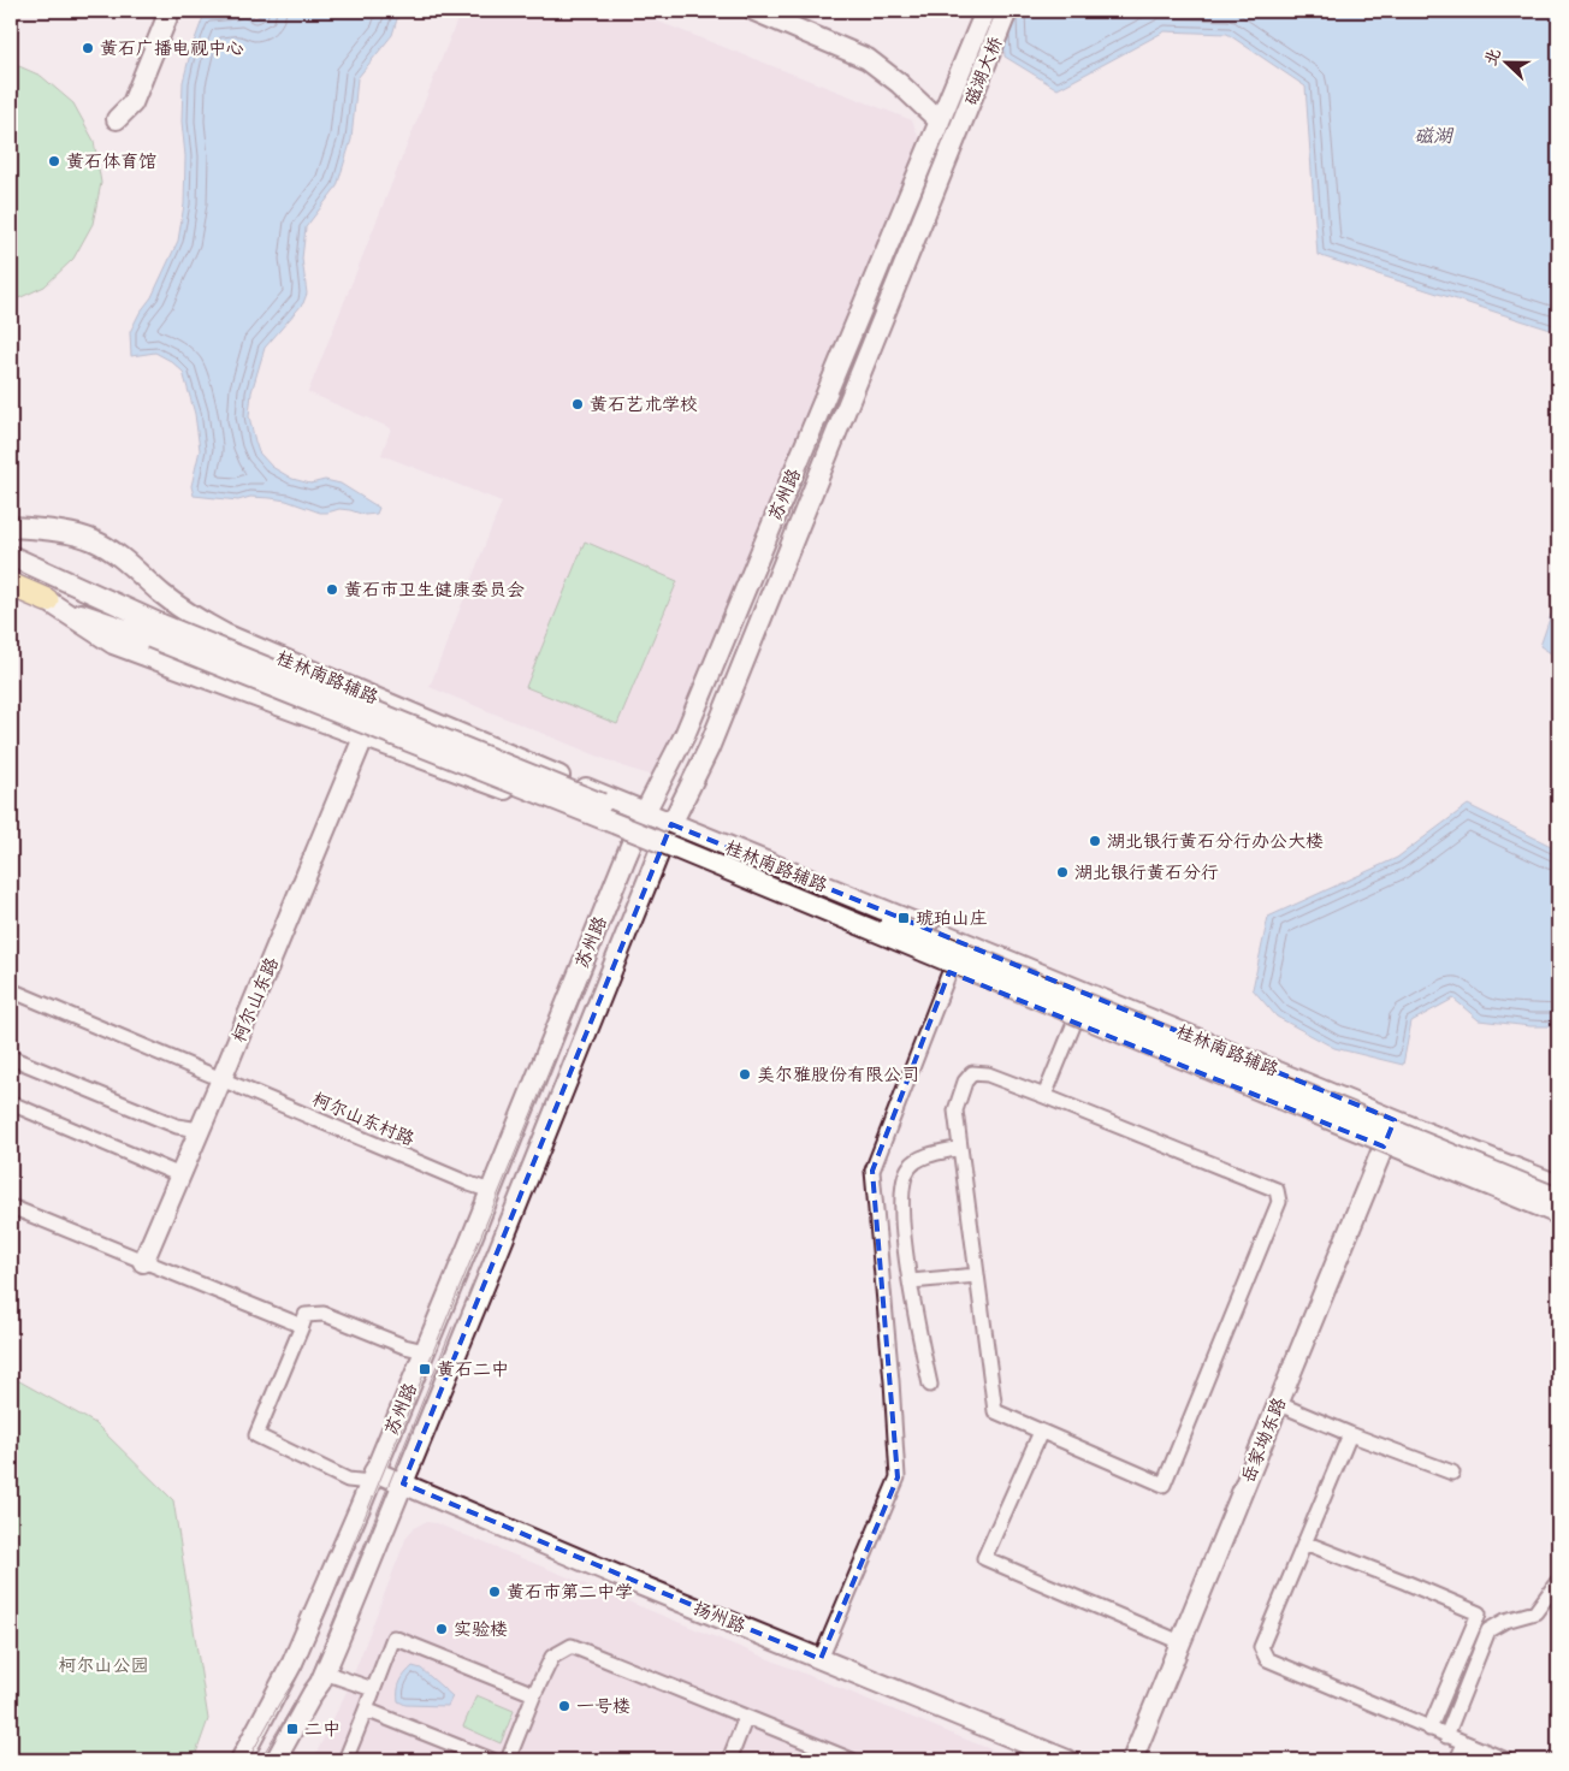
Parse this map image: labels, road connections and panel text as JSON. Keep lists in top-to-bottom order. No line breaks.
{"streets":{"main road":["磁湖大桥","苏州路","桂林南路辅路","柯尔山东路","岳家坳东路","扬州路"],"street":["柯尔山东村路"]},"crossings":[["磁湖大桥","苏州路"],["苏州路","桂林南路辅路"],["苏州路","柯尔山东村路"],["苏州路","扬州路"],["桂林南路辅路","柯尔山东路"],["桂林南路辅路","岳家坳东路"],["柯尔山东路","柯尔山东村路"]],"water":["磁湖"],"parks":["柯尔山公园"],"places":{"other":["黄石广播电视中心","黄石体育馆","黄石艺术学校","黄石市卫生健康委员会","湖北银行黄石分行办公大楼","湖北银行黄石分行","美尔雅股份有限公司","黄石市第二中学","实验楼","一号楼"],"transit":["琥珀山庄","黄石二中","二中"]},"north":"left"}
